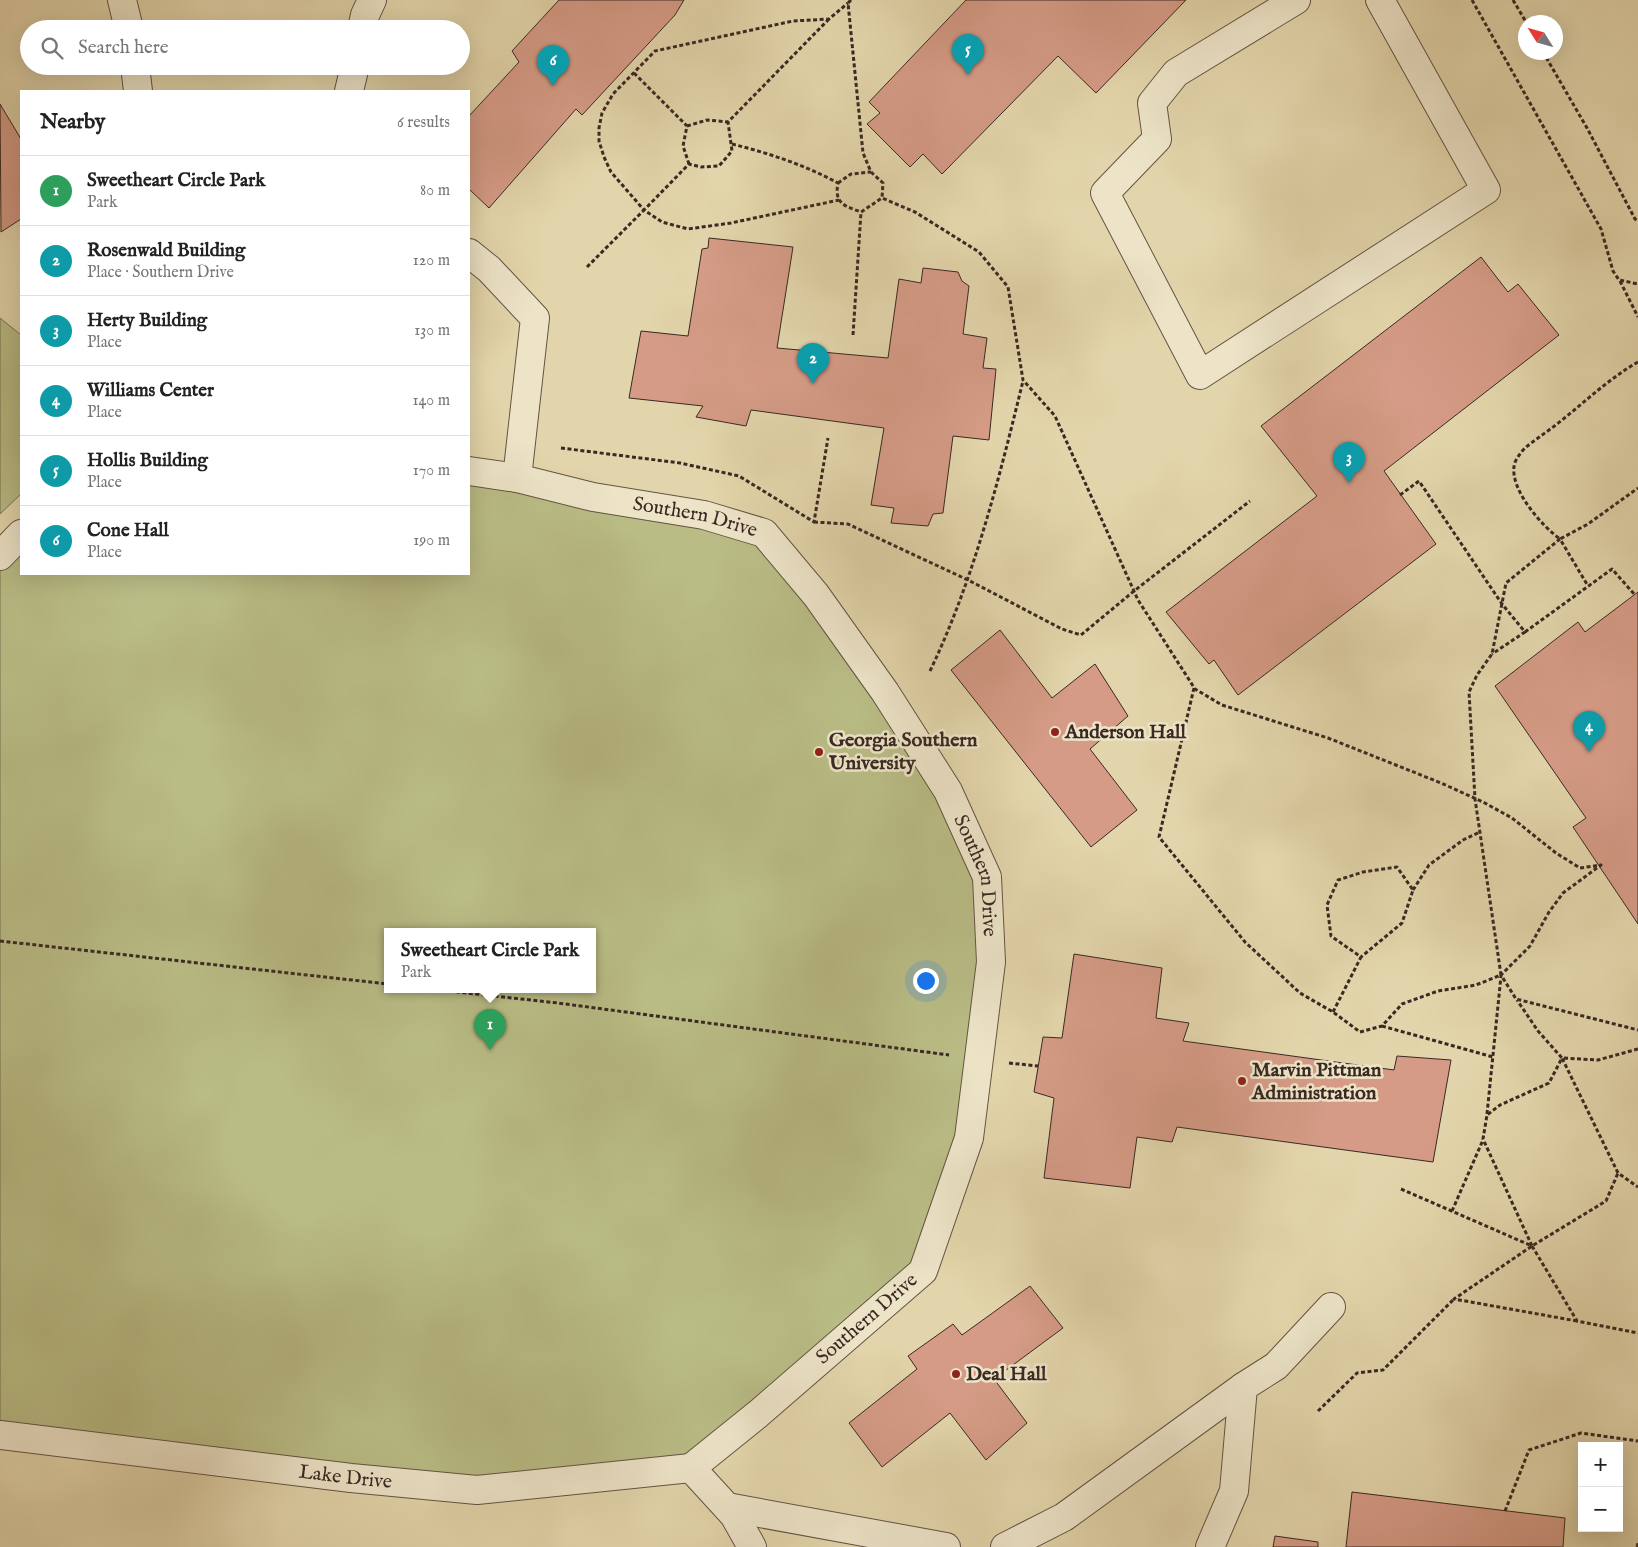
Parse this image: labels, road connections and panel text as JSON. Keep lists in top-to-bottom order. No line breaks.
{"streets":{"street":["Southern Drive","Lake Drive"]},"crossings":[["Southern Drive","Lake Drive"]],"places":["Anderson Hall","Georgia Southern University","Marvin Pittman Administration","Deal Hall"],"north":"top left","page":{"search":"Search here","pins":["5","6","2","3","4","1"],"heading":["Nearby","6 results"],"list":[{"mark":"1","name":"Sweetheart Circle Park","note":"Park","value":"80 m"},{"mark":"2","name":"Rosenwald Building","note":"Place · Southern Drive","value":"120 m"},{"mark":"3","name":"Herty Building","note":"Place","value":"130 m"},{"mark":"4","name":"Williams Center","note":"Place","value":"140 m"},{"mark":"5","name":"Hollis Building","note":"Place","value":"170 m"},{"mark":"6","name":"Cone Hall","note":"Place","value":"190 m"}],"popup":["Sweetheart Circle Park","Park"],"map_buttons":["+","−"]}}
